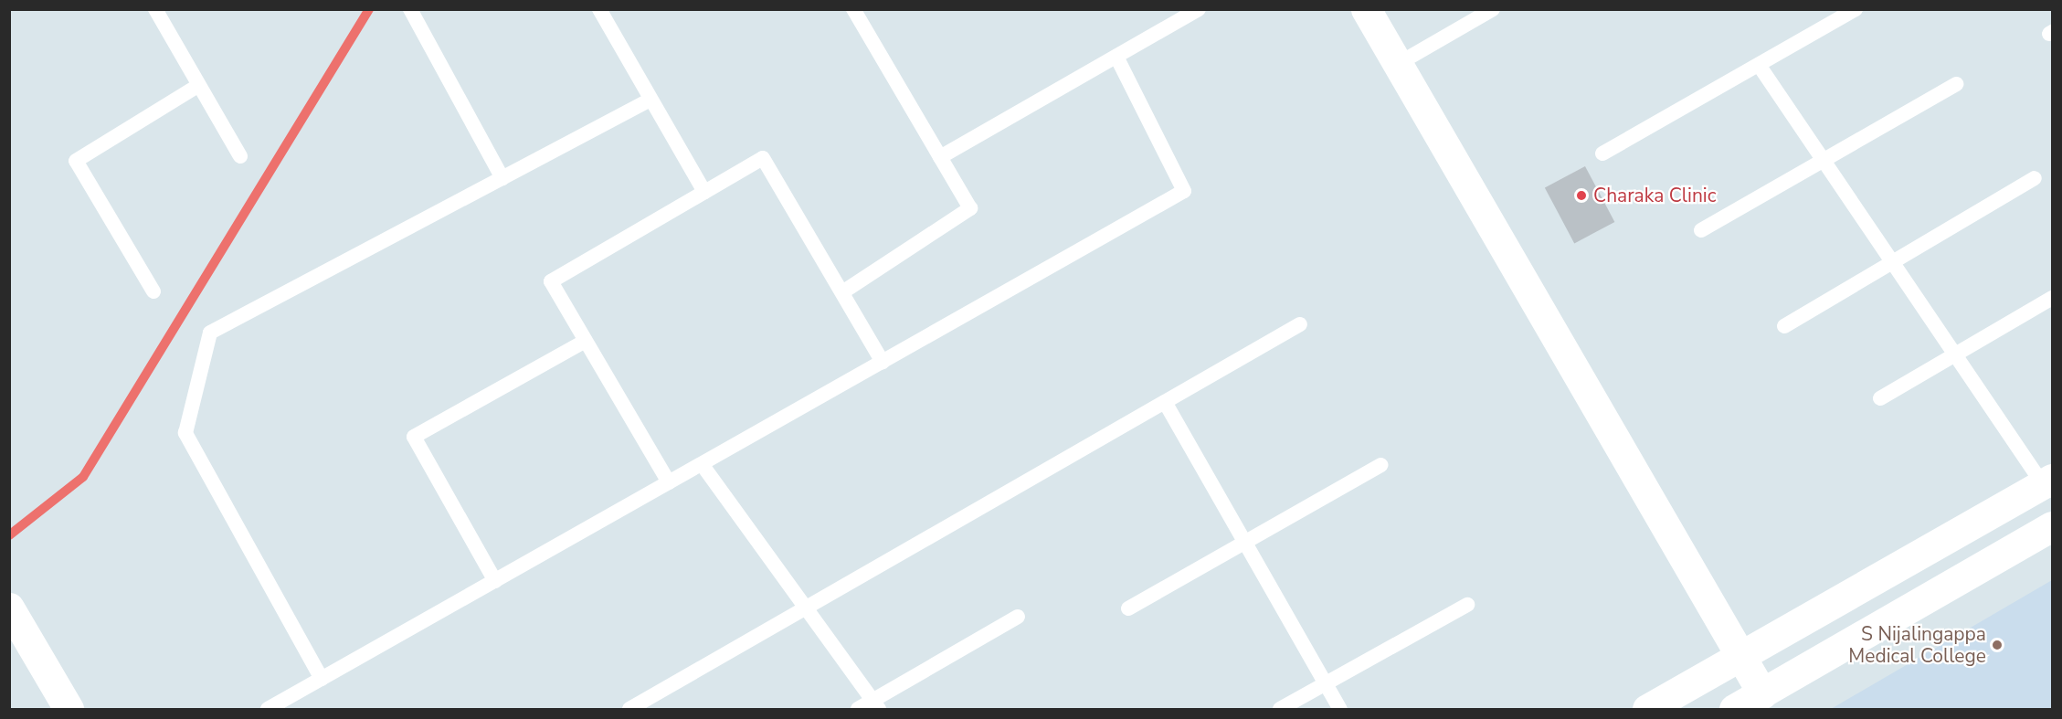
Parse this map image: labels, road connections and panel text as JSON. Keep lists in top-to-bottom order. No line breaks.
{"places":["Charaka Clinic","S Nijalingappa Medical College"]}
